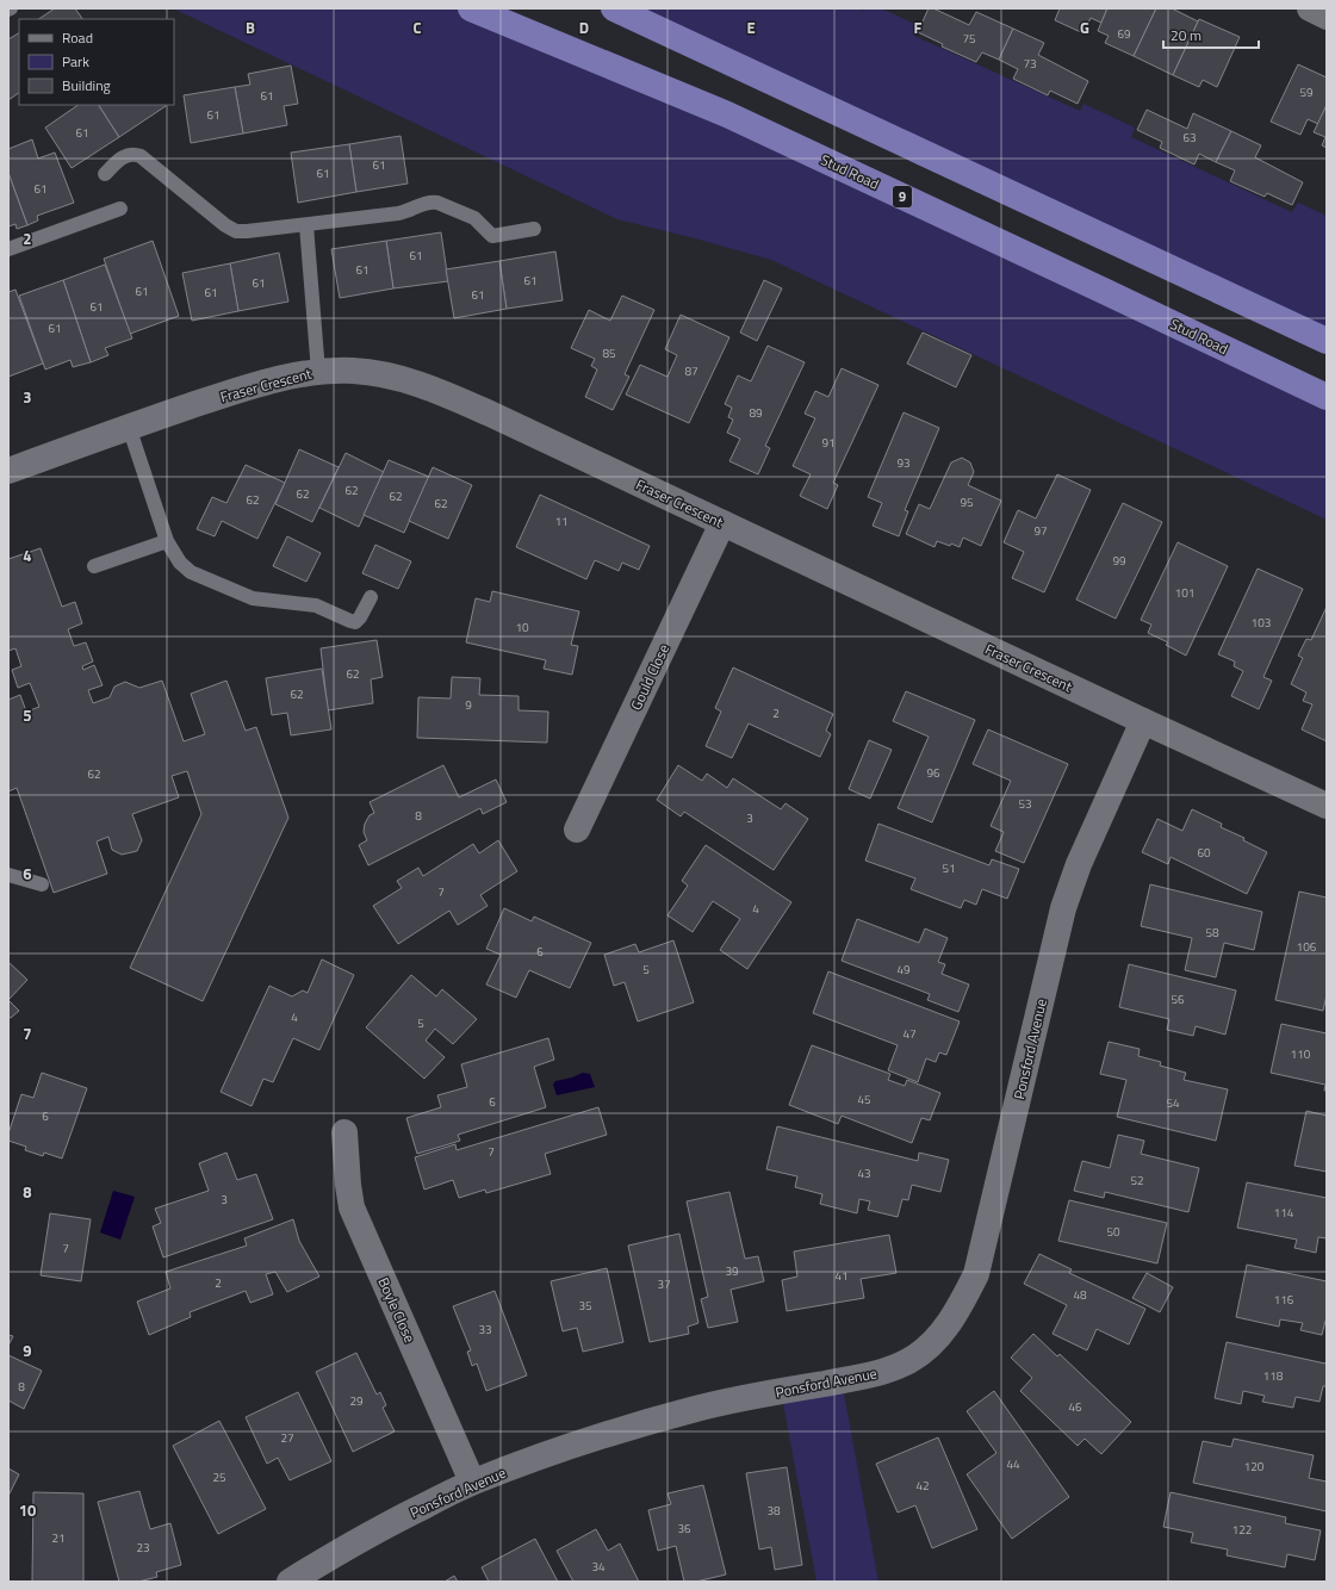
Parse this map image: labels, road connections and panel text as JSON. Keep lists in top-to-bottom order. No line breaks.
{"streets":{"highway":["Stud Road","9"],"street":["Fraser Crescent","Gould Close","Ponsford Avenue","Boyle Close"]},"crossings":[["Fraser Crescent","Gould Close"],["Fraser Crescent","Ponsford Avenue"],["Ponsford Avenue","Boyle Close"]],"house_numbers":["69","75","73","59","61","61","61","63","61","61","61","61","61","61","61","61","61","61","61","61","85","87","89","91","93","62","62","62","62","95","62","11","97","99","101","103","10","62","62","9","2","96","62","53","8","3","60","51","7","4","58","106","6","5","49","56","4","5","47","110","45","6","54","6","7","43","52","3","114","50","7","39","41","2","37","48","116","35","33","118","8","29","46","27","44","120","25","42","38","36","122","21","23","34"],"legend":["Road","Park","Building"],"scale_bar":"20 m","grid":{"columns":["B","C","D","E","F","G"],"rows":["2","3","4","5","6","7","8","9","10"]}}
